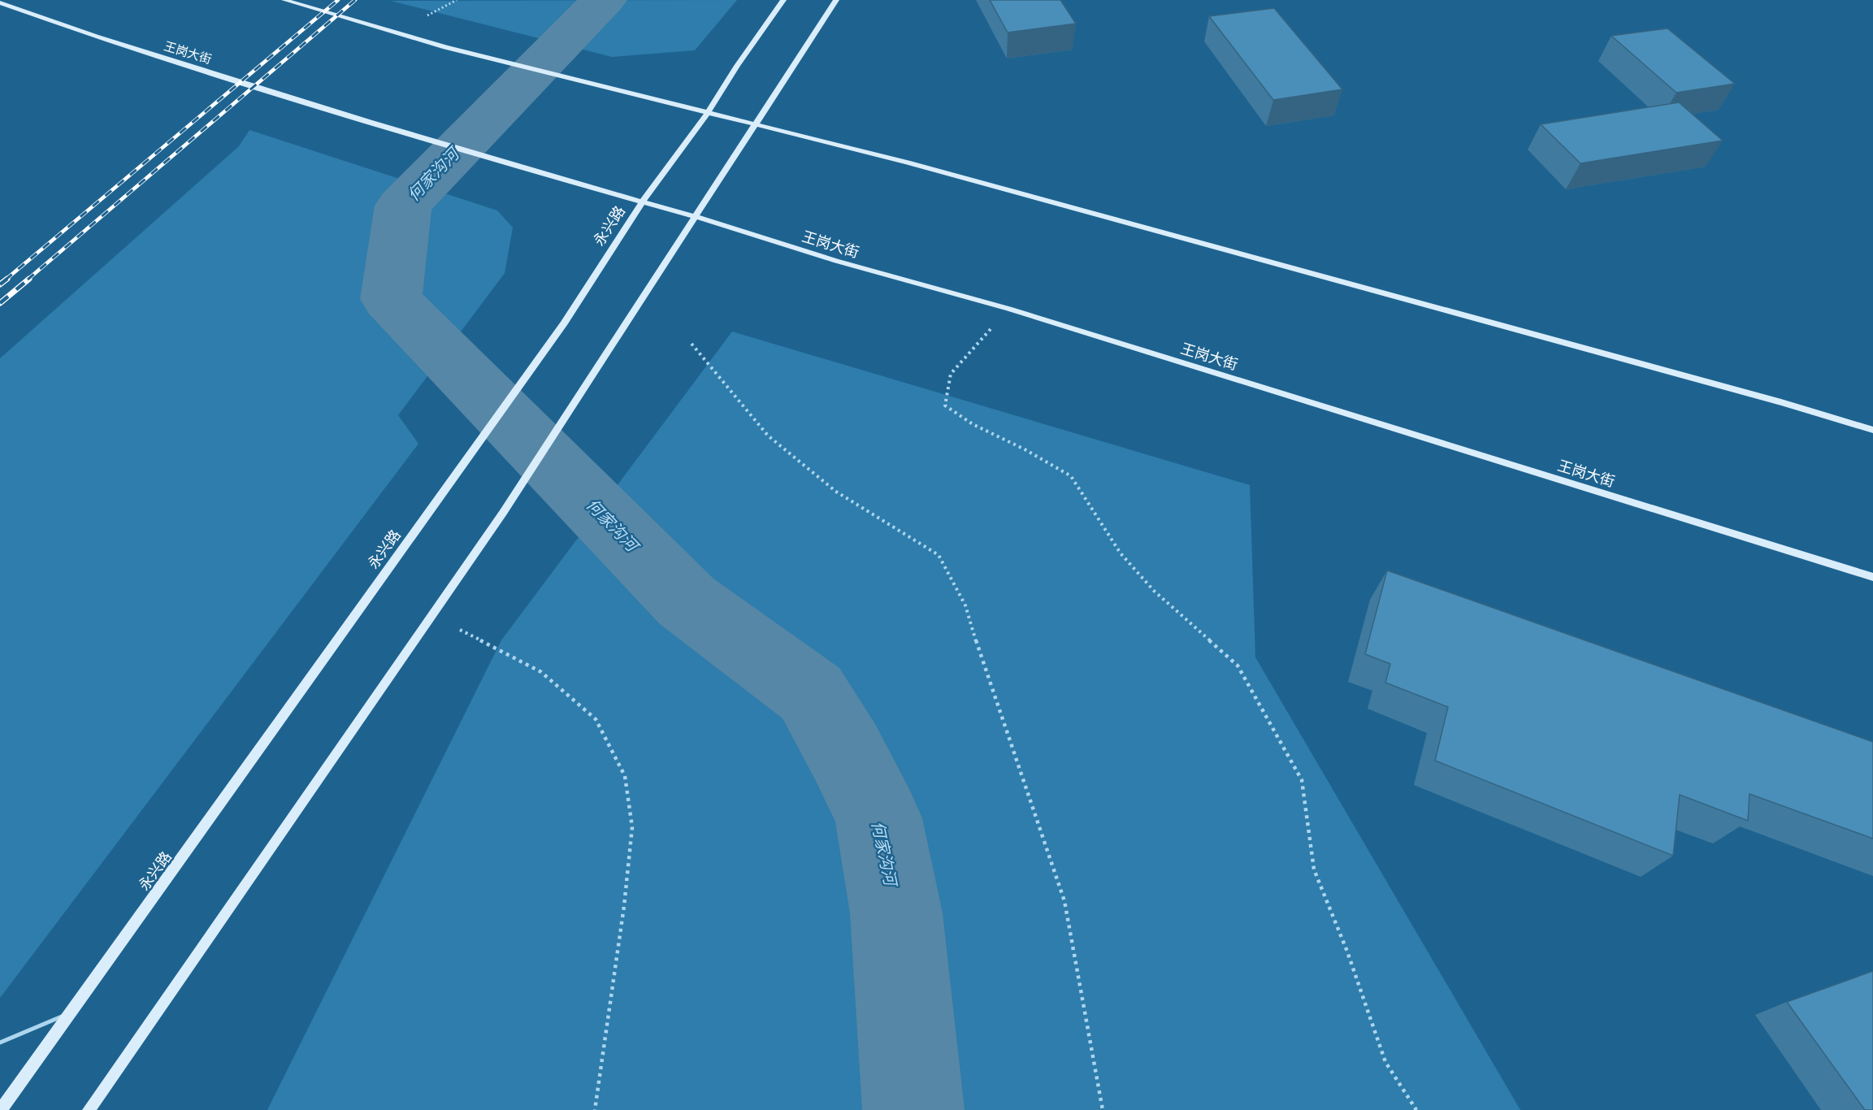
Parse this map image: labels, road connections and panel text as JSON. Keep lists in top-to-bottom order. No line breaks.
{"streets":{"main road":["王岗大街","永兴路"]},"crossings":[["王岗大街","永兴路"]],"water":["何家沟河"]}
